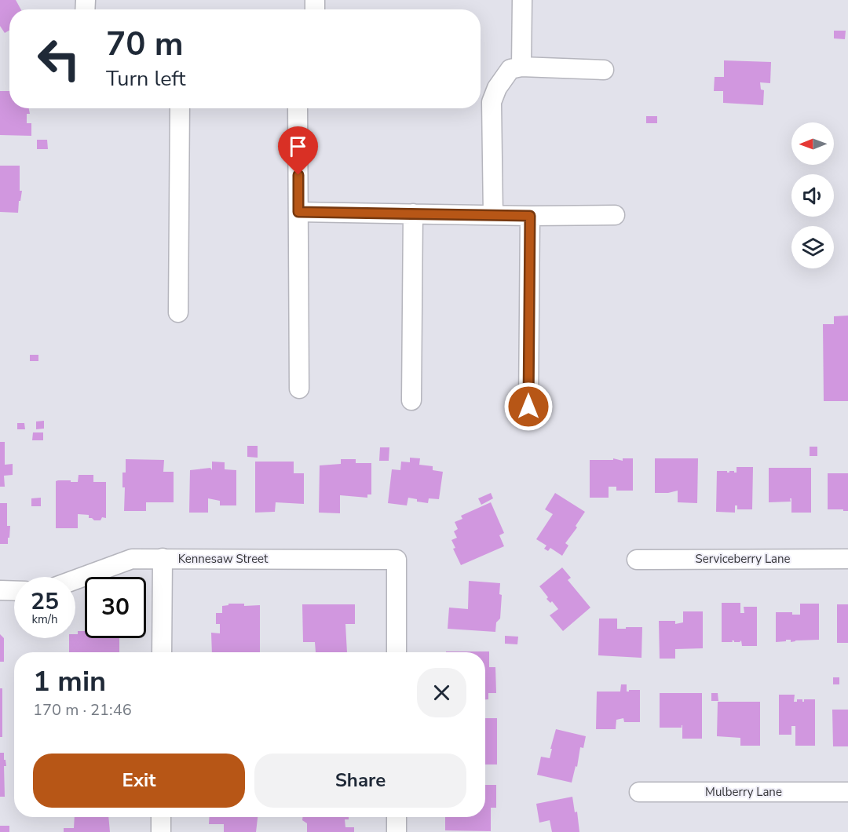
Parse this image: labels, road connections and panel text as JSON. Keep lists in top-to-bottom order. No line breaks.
{"streets":{"street":["Kennesaw Street","Serviceberry Lane","Mulberry Lane"]},"north":"left","page":{"turn":["70 m","Turn left"],"speed":"25 km/h","limit":"30","heading":["1 min","170 m · 21:46"],"buttons":["Exit","Share"]}}
